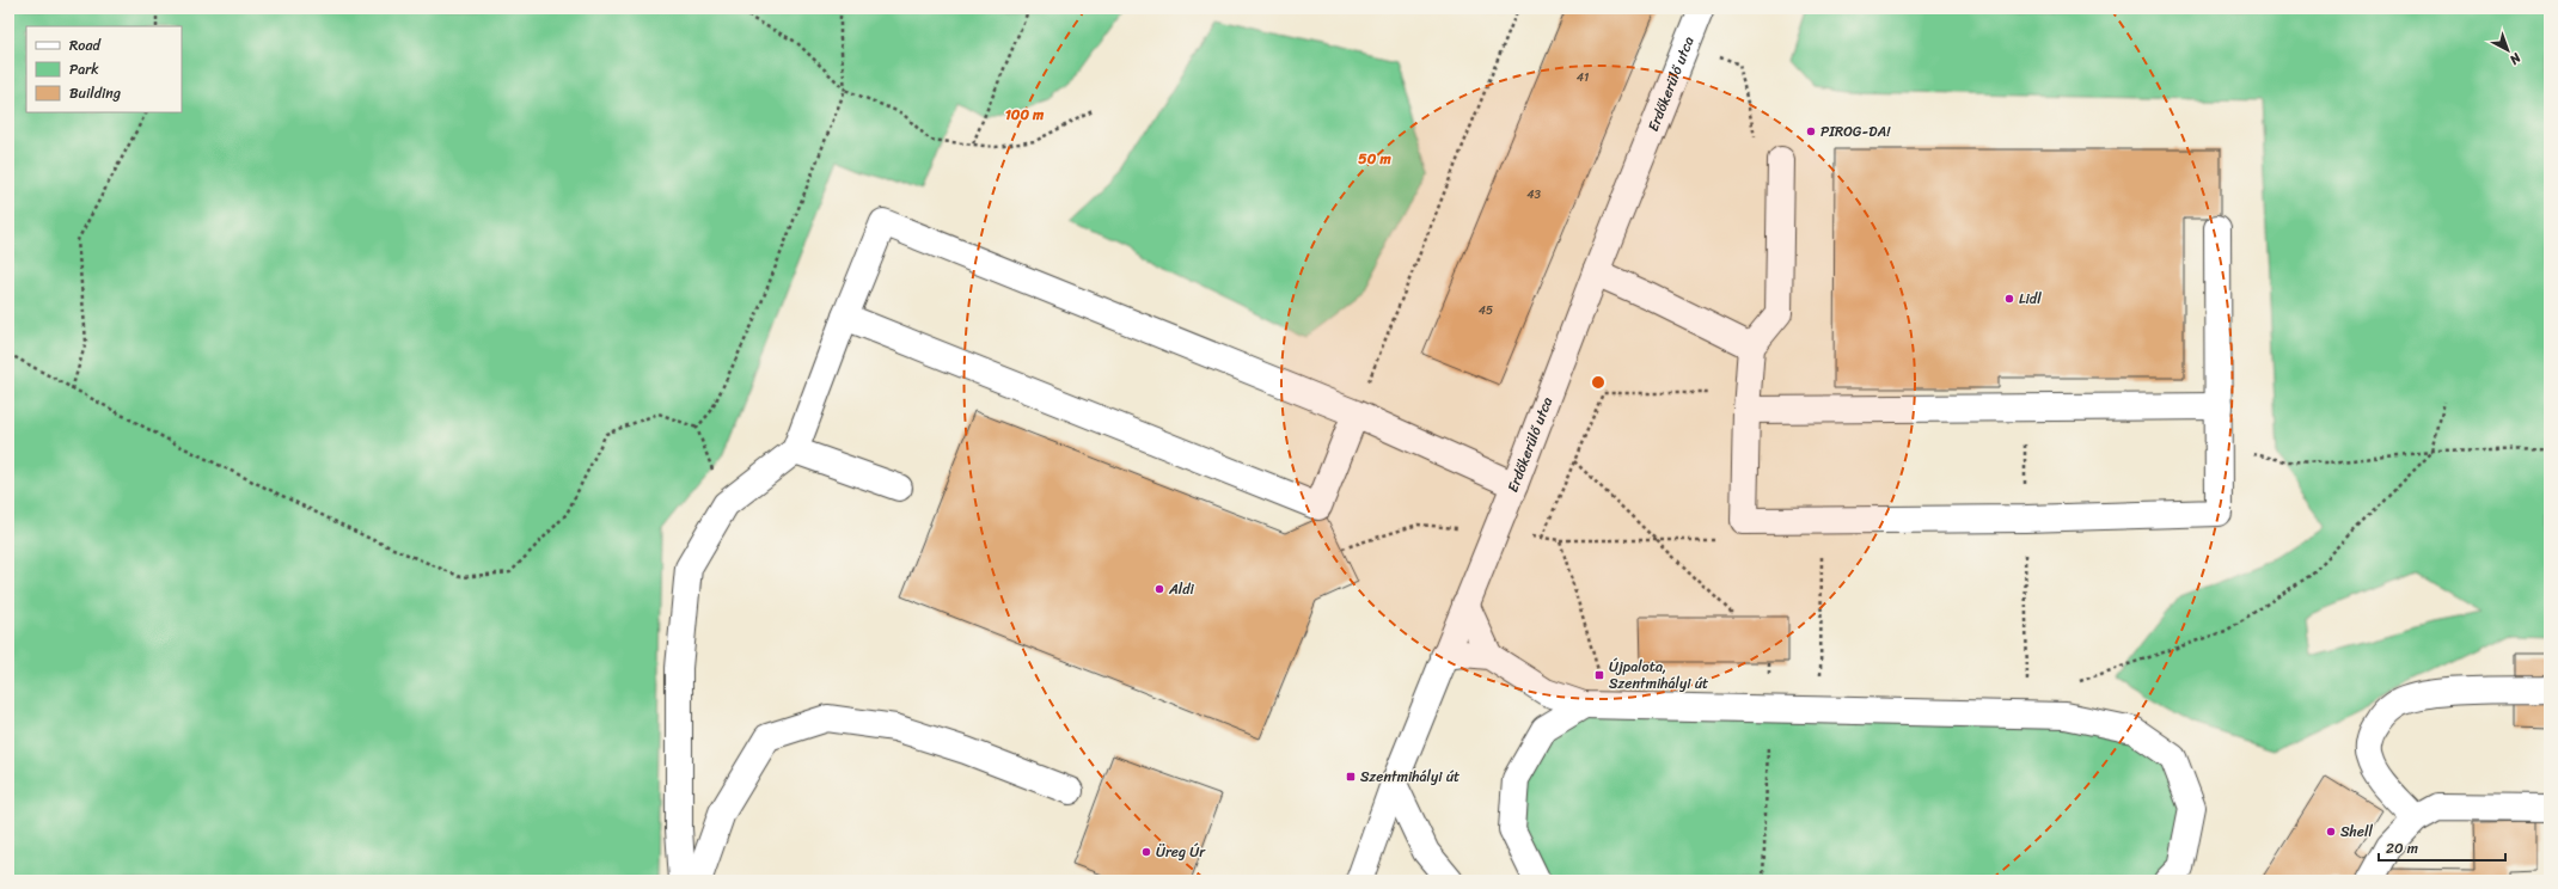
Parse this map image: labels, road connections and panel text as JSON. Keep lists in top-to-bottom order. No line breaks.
{"streets":{"street":["Erdőkerülő utca"]},"places":{"other":["PIROG-DA!","Lidl","Aldi","Shell","Üreg Úr"],"transit":["Újpalota, Szentmihályi út","Szentmihályi út"]},"house_numbers":["41","43","45"],"legend":["Road","Park","Building"],"scale_bar":"20 m","north":"bottom right","rings":["100 m","50 m"]}
